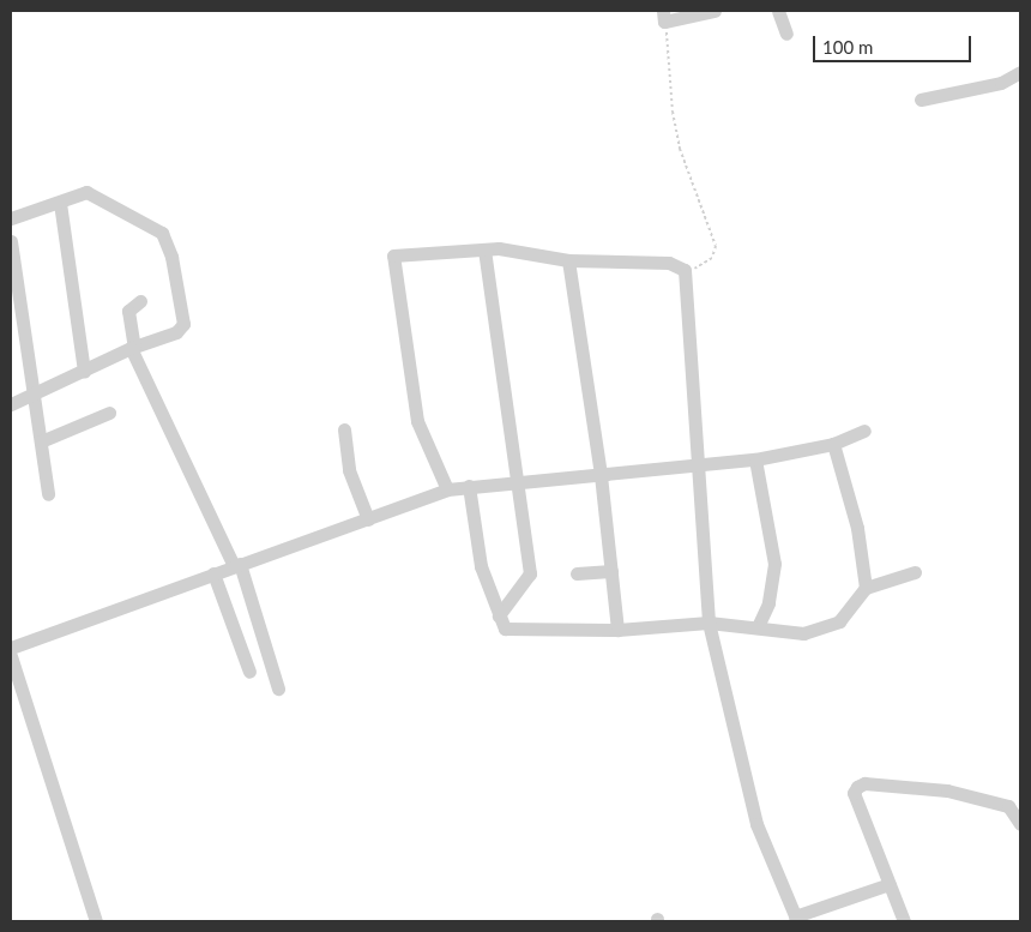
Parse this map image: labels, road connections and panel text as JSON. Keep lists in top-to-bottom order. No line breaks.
{"scale_bar":"100 m"}
